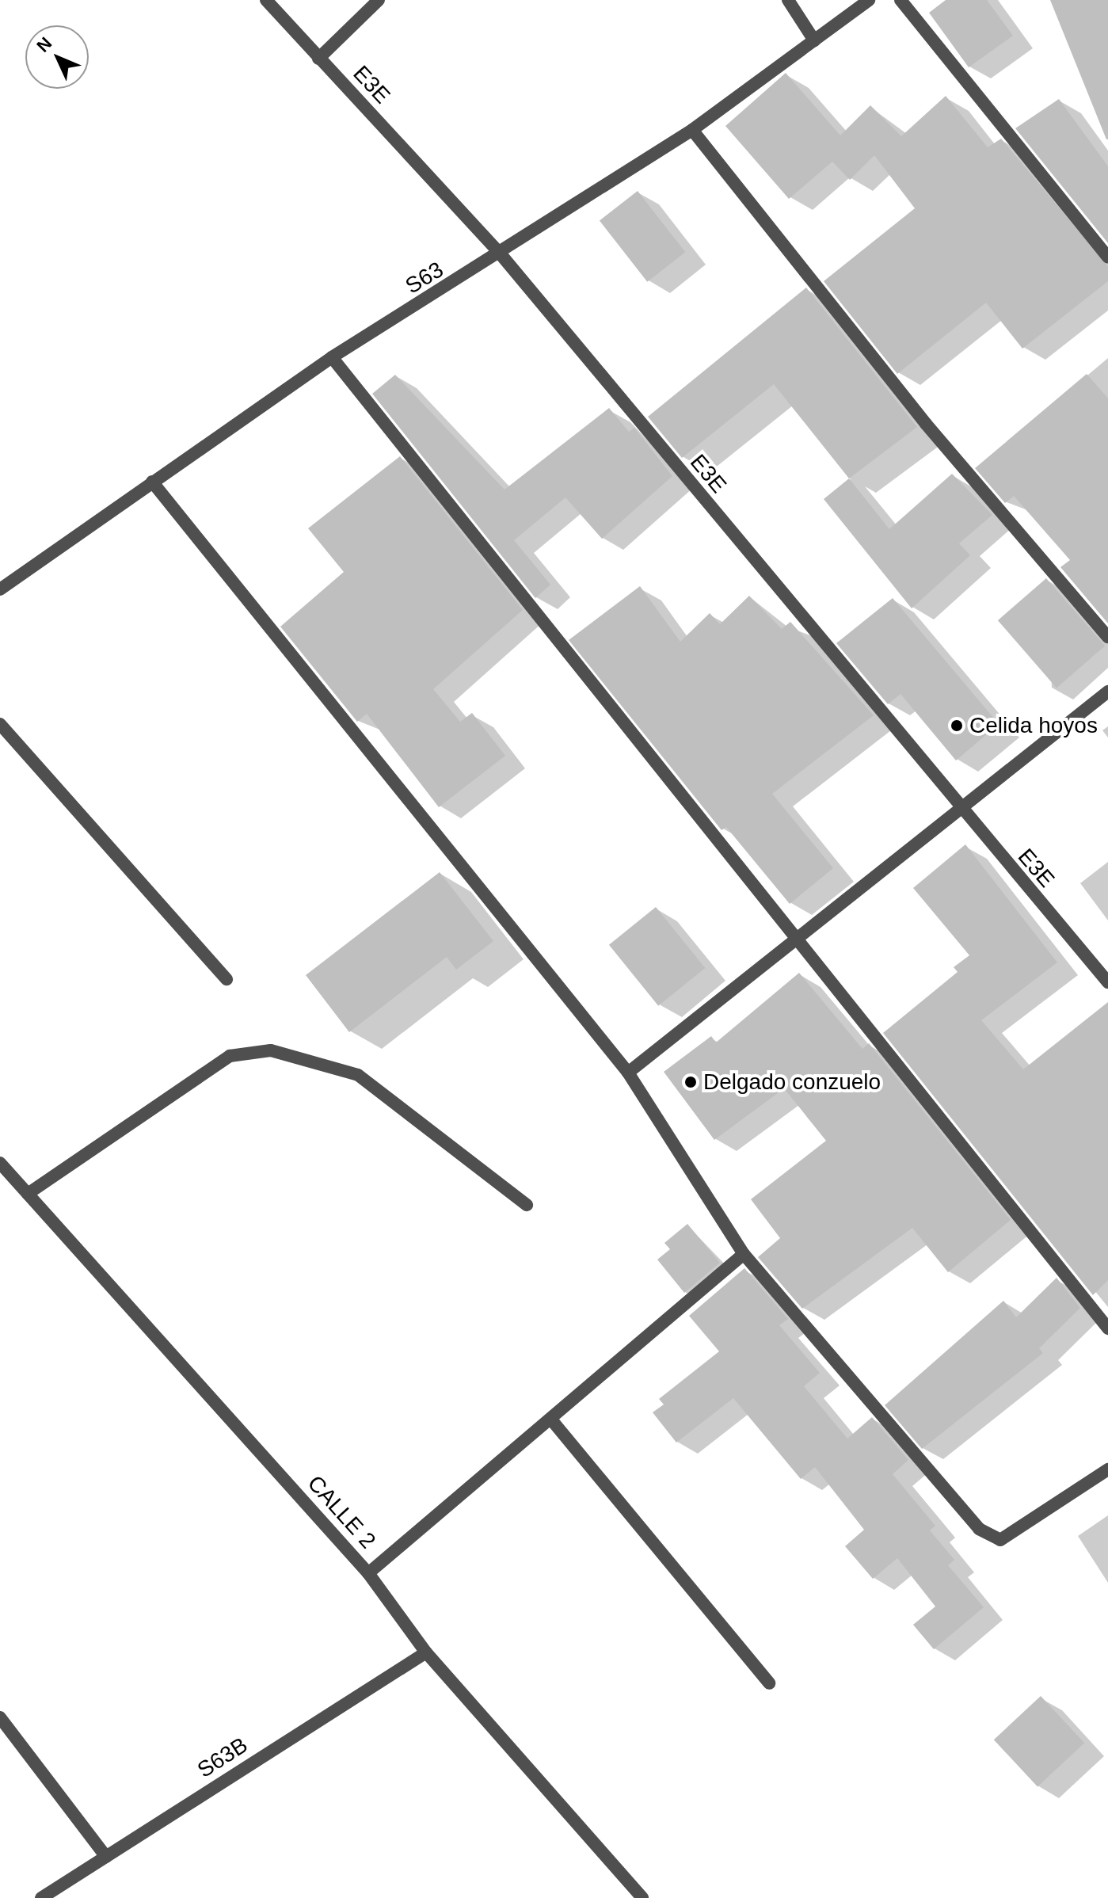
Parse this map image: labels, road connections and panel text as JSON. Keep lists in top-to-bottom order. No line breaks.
{"streets":{"street":["E3E","S63","CALLE 2","S63B"]},"crossings":[["E3E","S63"],["CALLE 2","S63B"]],"places":["Celida hoyos","Delgado conzuelo"],"north":"top left"}
